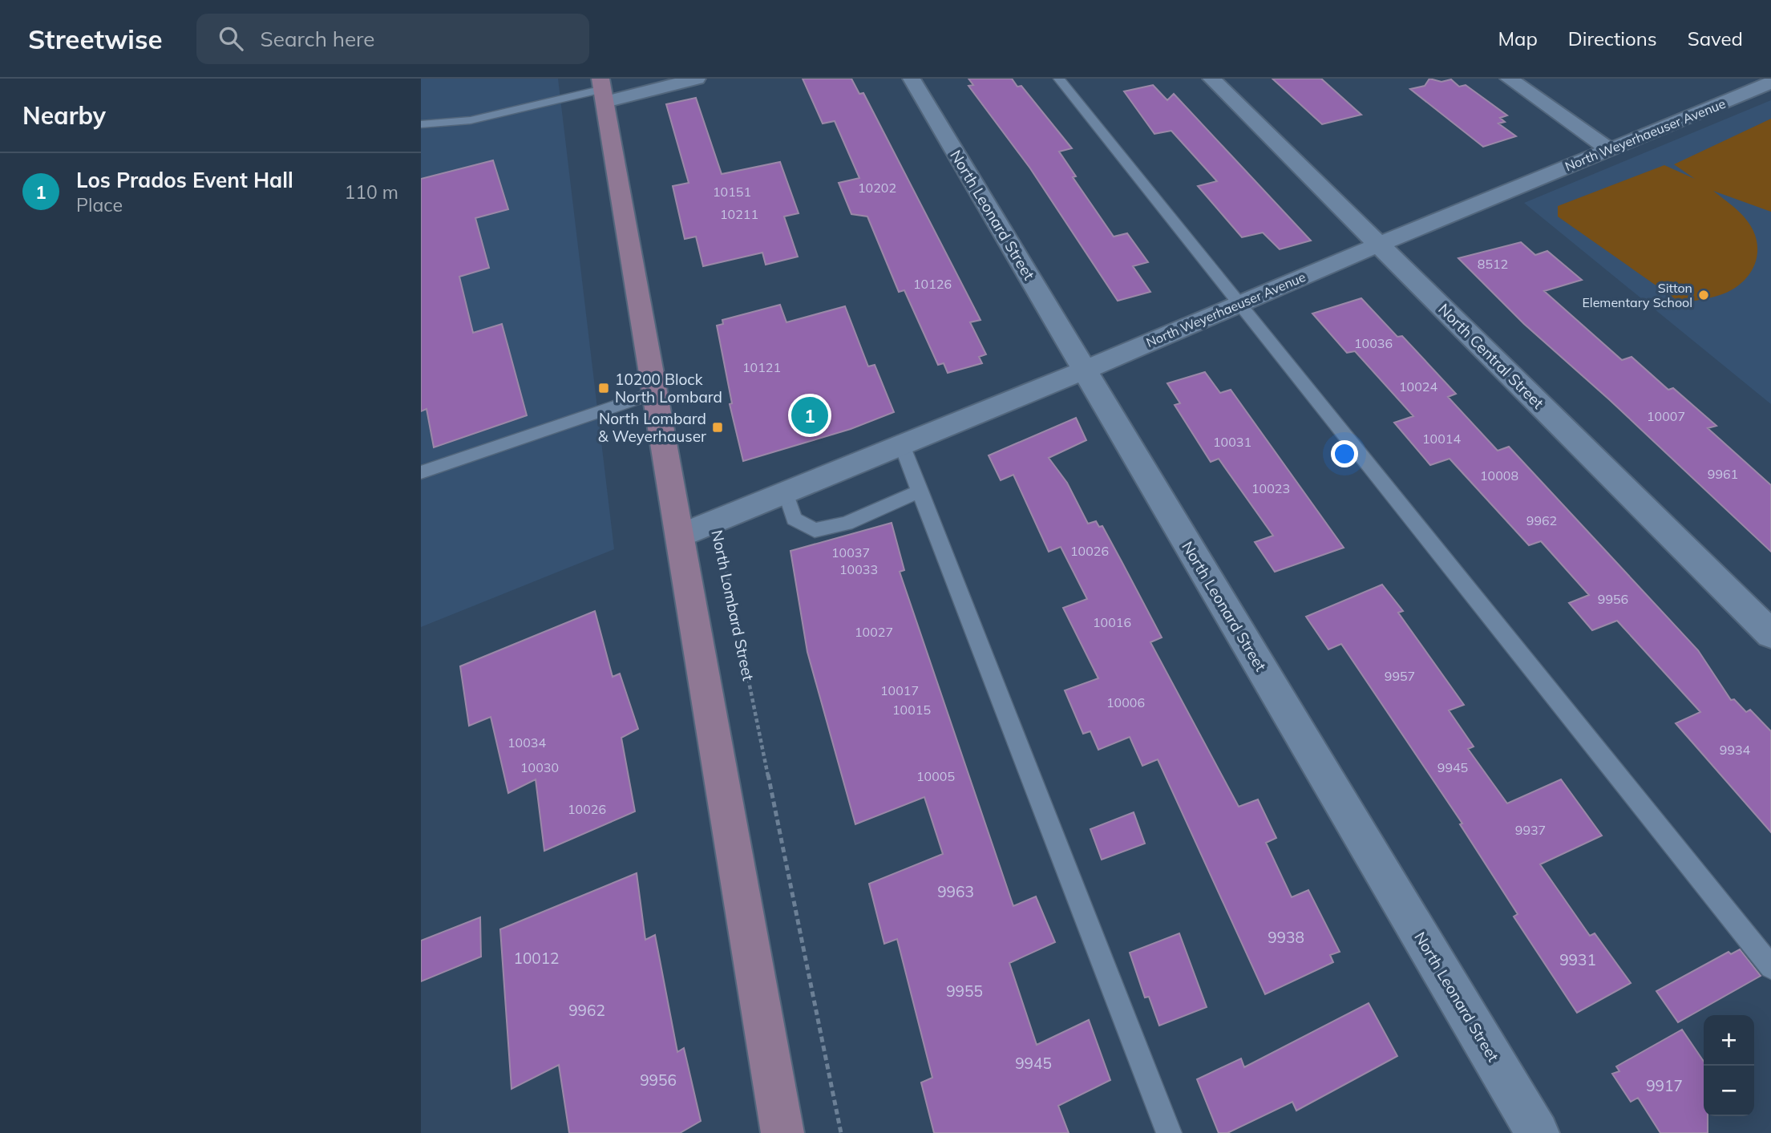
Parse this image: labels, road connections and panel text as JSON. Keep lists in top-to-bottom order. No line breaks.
{"streets":{"street":["North Weyerhaeuser Avenue","North Leonard Street","North Central Street"],"path":["North Lombard Street"]},"crossings":[["North Weyerhaeuser Avenue","North Leonard Street"],["North Weyerhaeuser Avenue","North Central Street"],["North Weyerhaeuser Avenue","North Lombard Street"]],"places":{"other":["Sitton Elementary School"],"transit":["10200 Block North Lombard","North Lombard & Weyerhauser"]},"house_numbers":["10202","10151","10211","8512","10126","10036","10121","10024","10007","10014","10031","9961","10008","10023","9962","10026","10037","10033","9956","10016","10027","9957","10017","10006","10015","10034","9934","10030","9945","10005","10026","9937","9963","9938","10012","9931","9955","9962","9945","9956","9917"],"page":{"header":"Streetwise","search":"Search here","nav":["Map","Directions","Saved"],"heading":"Nearby","list":[{"mark":"1","name":"Los Prados Event Hall","note":"Place","value":"110 m"}],"pins":"1","map_buttons":["+","−"]}}
